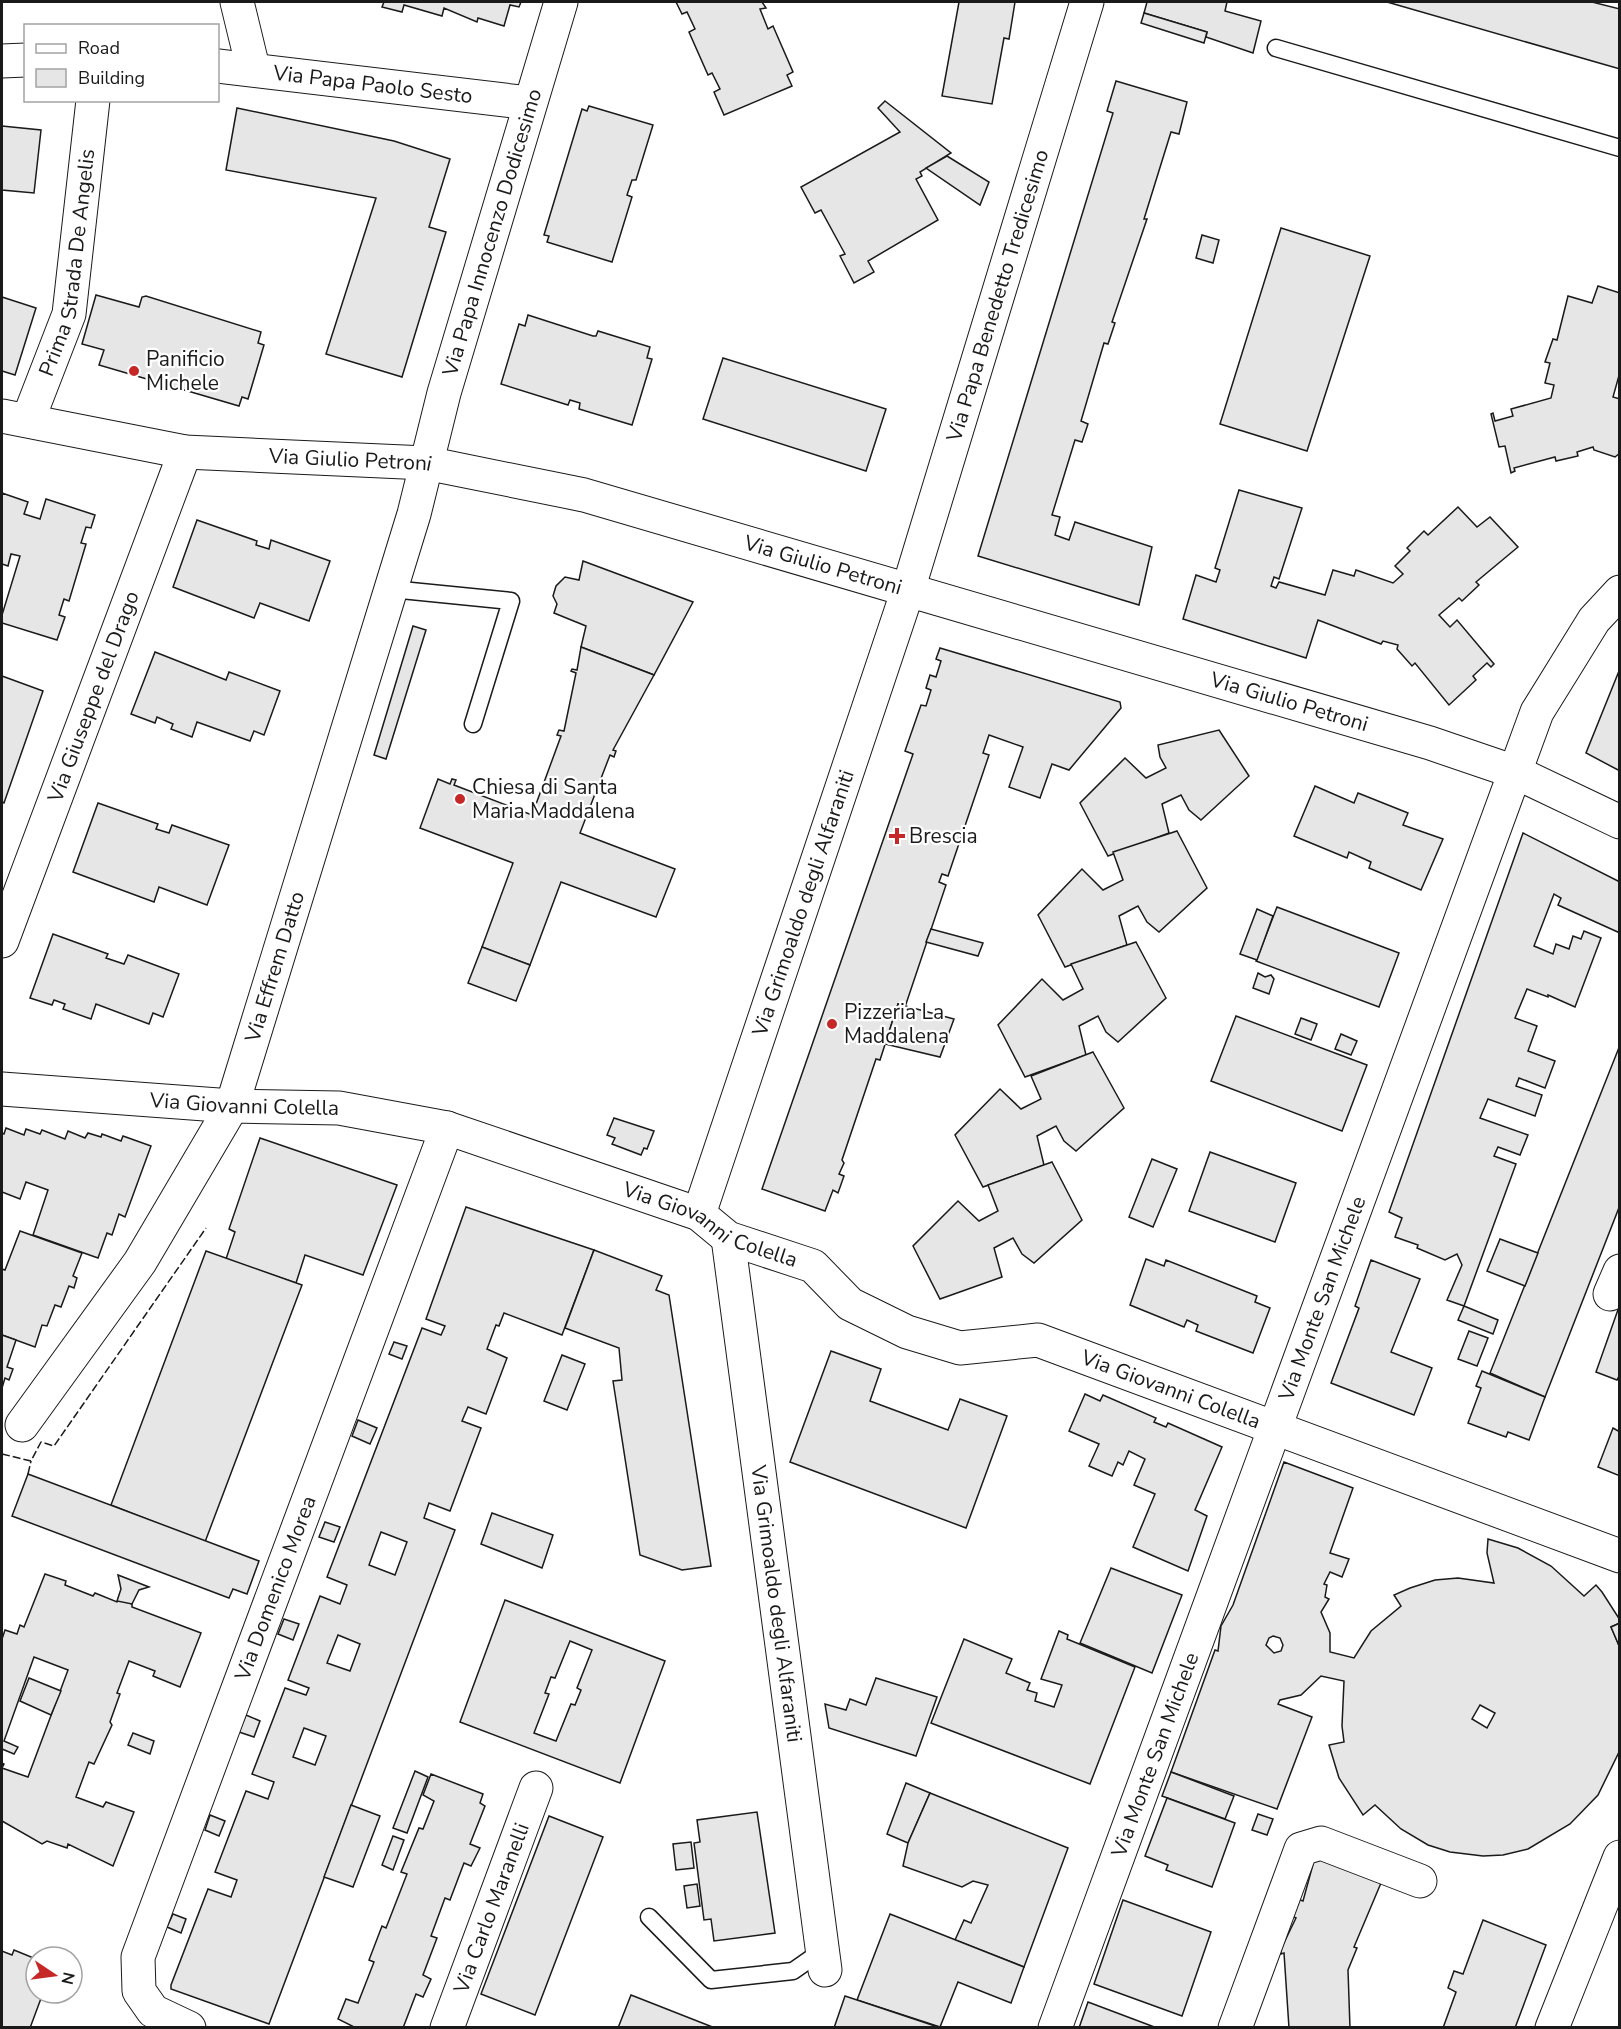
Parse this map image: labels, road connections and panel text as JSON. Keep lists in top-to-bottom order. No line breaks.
{"streets":{"street":["Via Papa Paolo Sesto","Via Papa Innocenzo Dodicesimo","Prima Strada De Angelis","Via Papa Benedetto Tredicesimo","Via Giulio Petroni","Via Giuseppe del Drago","Via Grimoaldo degli Alfaraniti","Via Effrem Datto","Via Giovanni Colella","Via Monte San Michele","Via Domenico Morea","Via Carlo Maranelli"]},"crossings":[["Via Papa Paolo Sesto","Via Papa Innocenzo Dodicesimo"],["Via Papa Innocenzo Dodicesimo","Via Giulio Petroni"],["Via Papa Innocenzo Dodicesimo","Via Effrem Datto"],["Prima Strada De Angelis","Via Giulio Petroni"],["Via Papa Benedetto Tredicesimo","Via Giulio Petroni"],["Via Papa Benedetto Tredicesimo","Via Grimoaldo degli Alfaraniti"],["Via Giulio Petroni","Via Giuseppe del Drago"],["Via Giulio Petroni","Via Grimoaldo degli Alfaraniti"],["Via Giulio Petroni","Via Effrem Datto"],["Via Giulio Petroni","Via Monte San Michele"],["Via Grimoaldo degli Alfaraniti","Via Giovanni Colella"],["Via Effrem Datto","Via Giovanni Colella"],["Via Giovanni Colella","Via Monte San Michele"],["Via Giovanni Colella","Via Domenico Morea"]],"places":{"other":["Panificio Michele","Chiesa di Santa Maria Maddalena","Pizzeria La Maddalena"],"health":["Brescia"]},"legend":["Road","Building"],"north":"right"}
